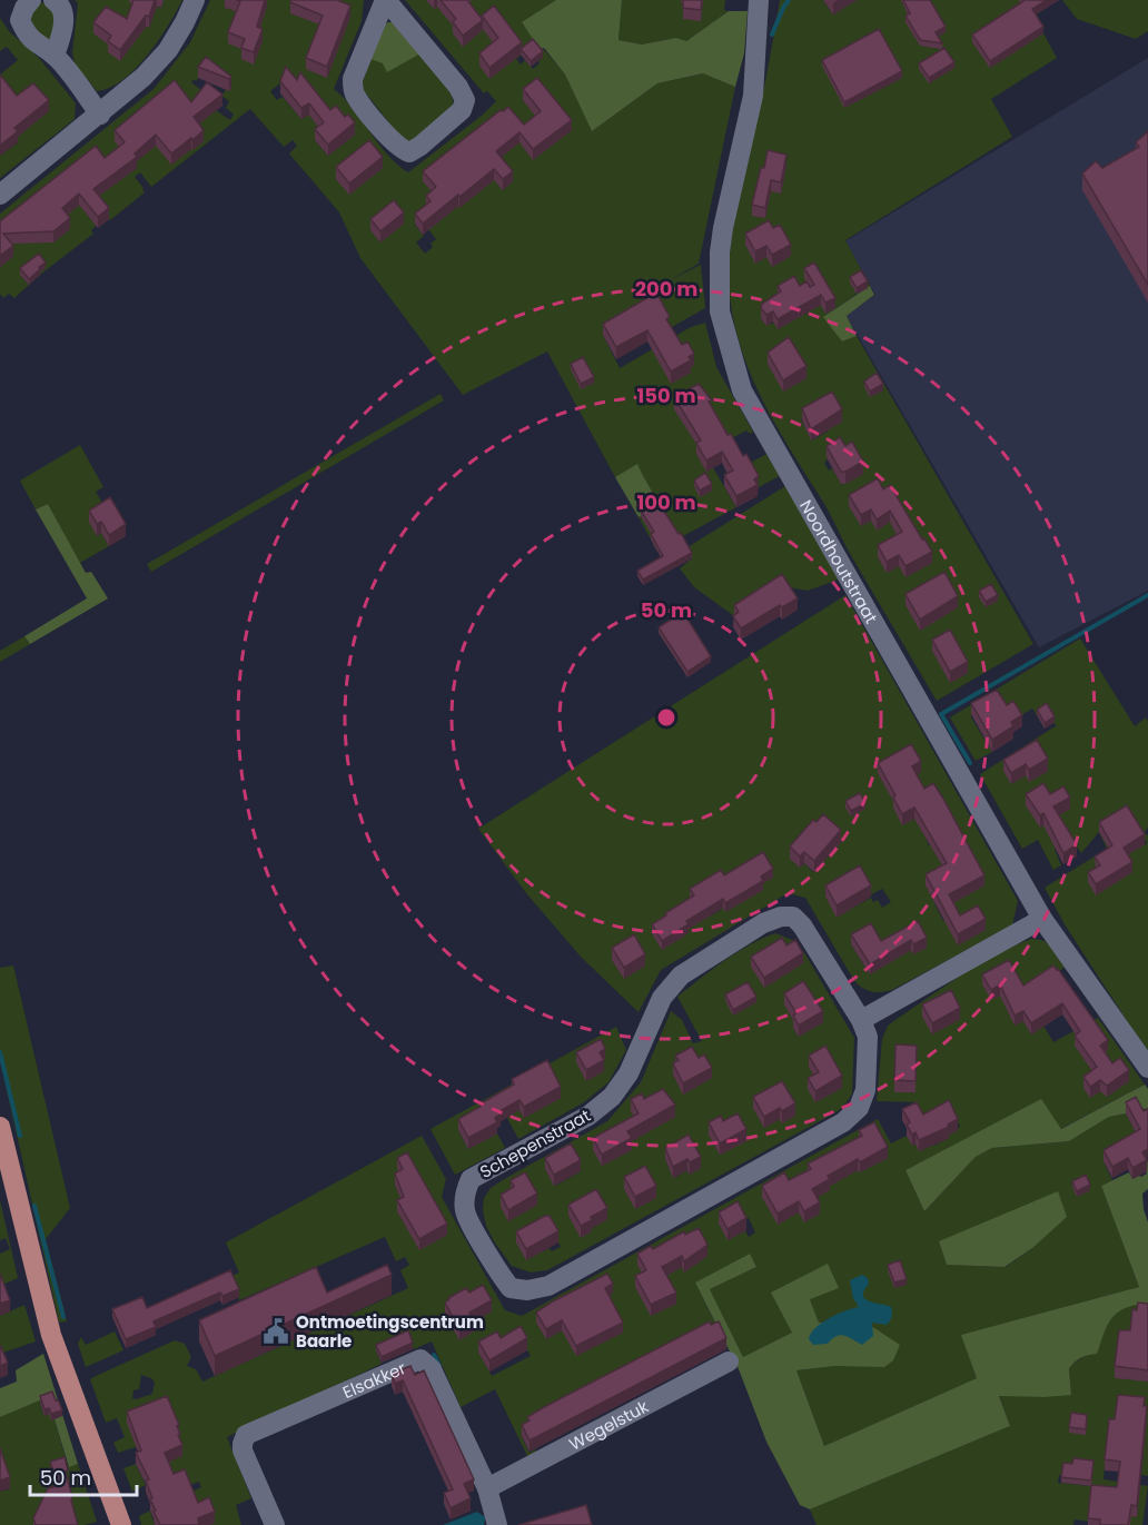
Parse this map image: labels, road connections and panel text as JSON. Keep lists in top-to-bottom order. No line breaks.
{"streets":{"street":["Noordhoutstraat","Schepenstraat","Elsakker","Wegelstuk"]},"crossings":[["Elsakker","Wegelstuk"]],"places":{"public building":["Ontmoetingscentrum Baarle"]},"scale_bar":"50 m","rings":["200 m","150 m","100 m","50 m"]}
